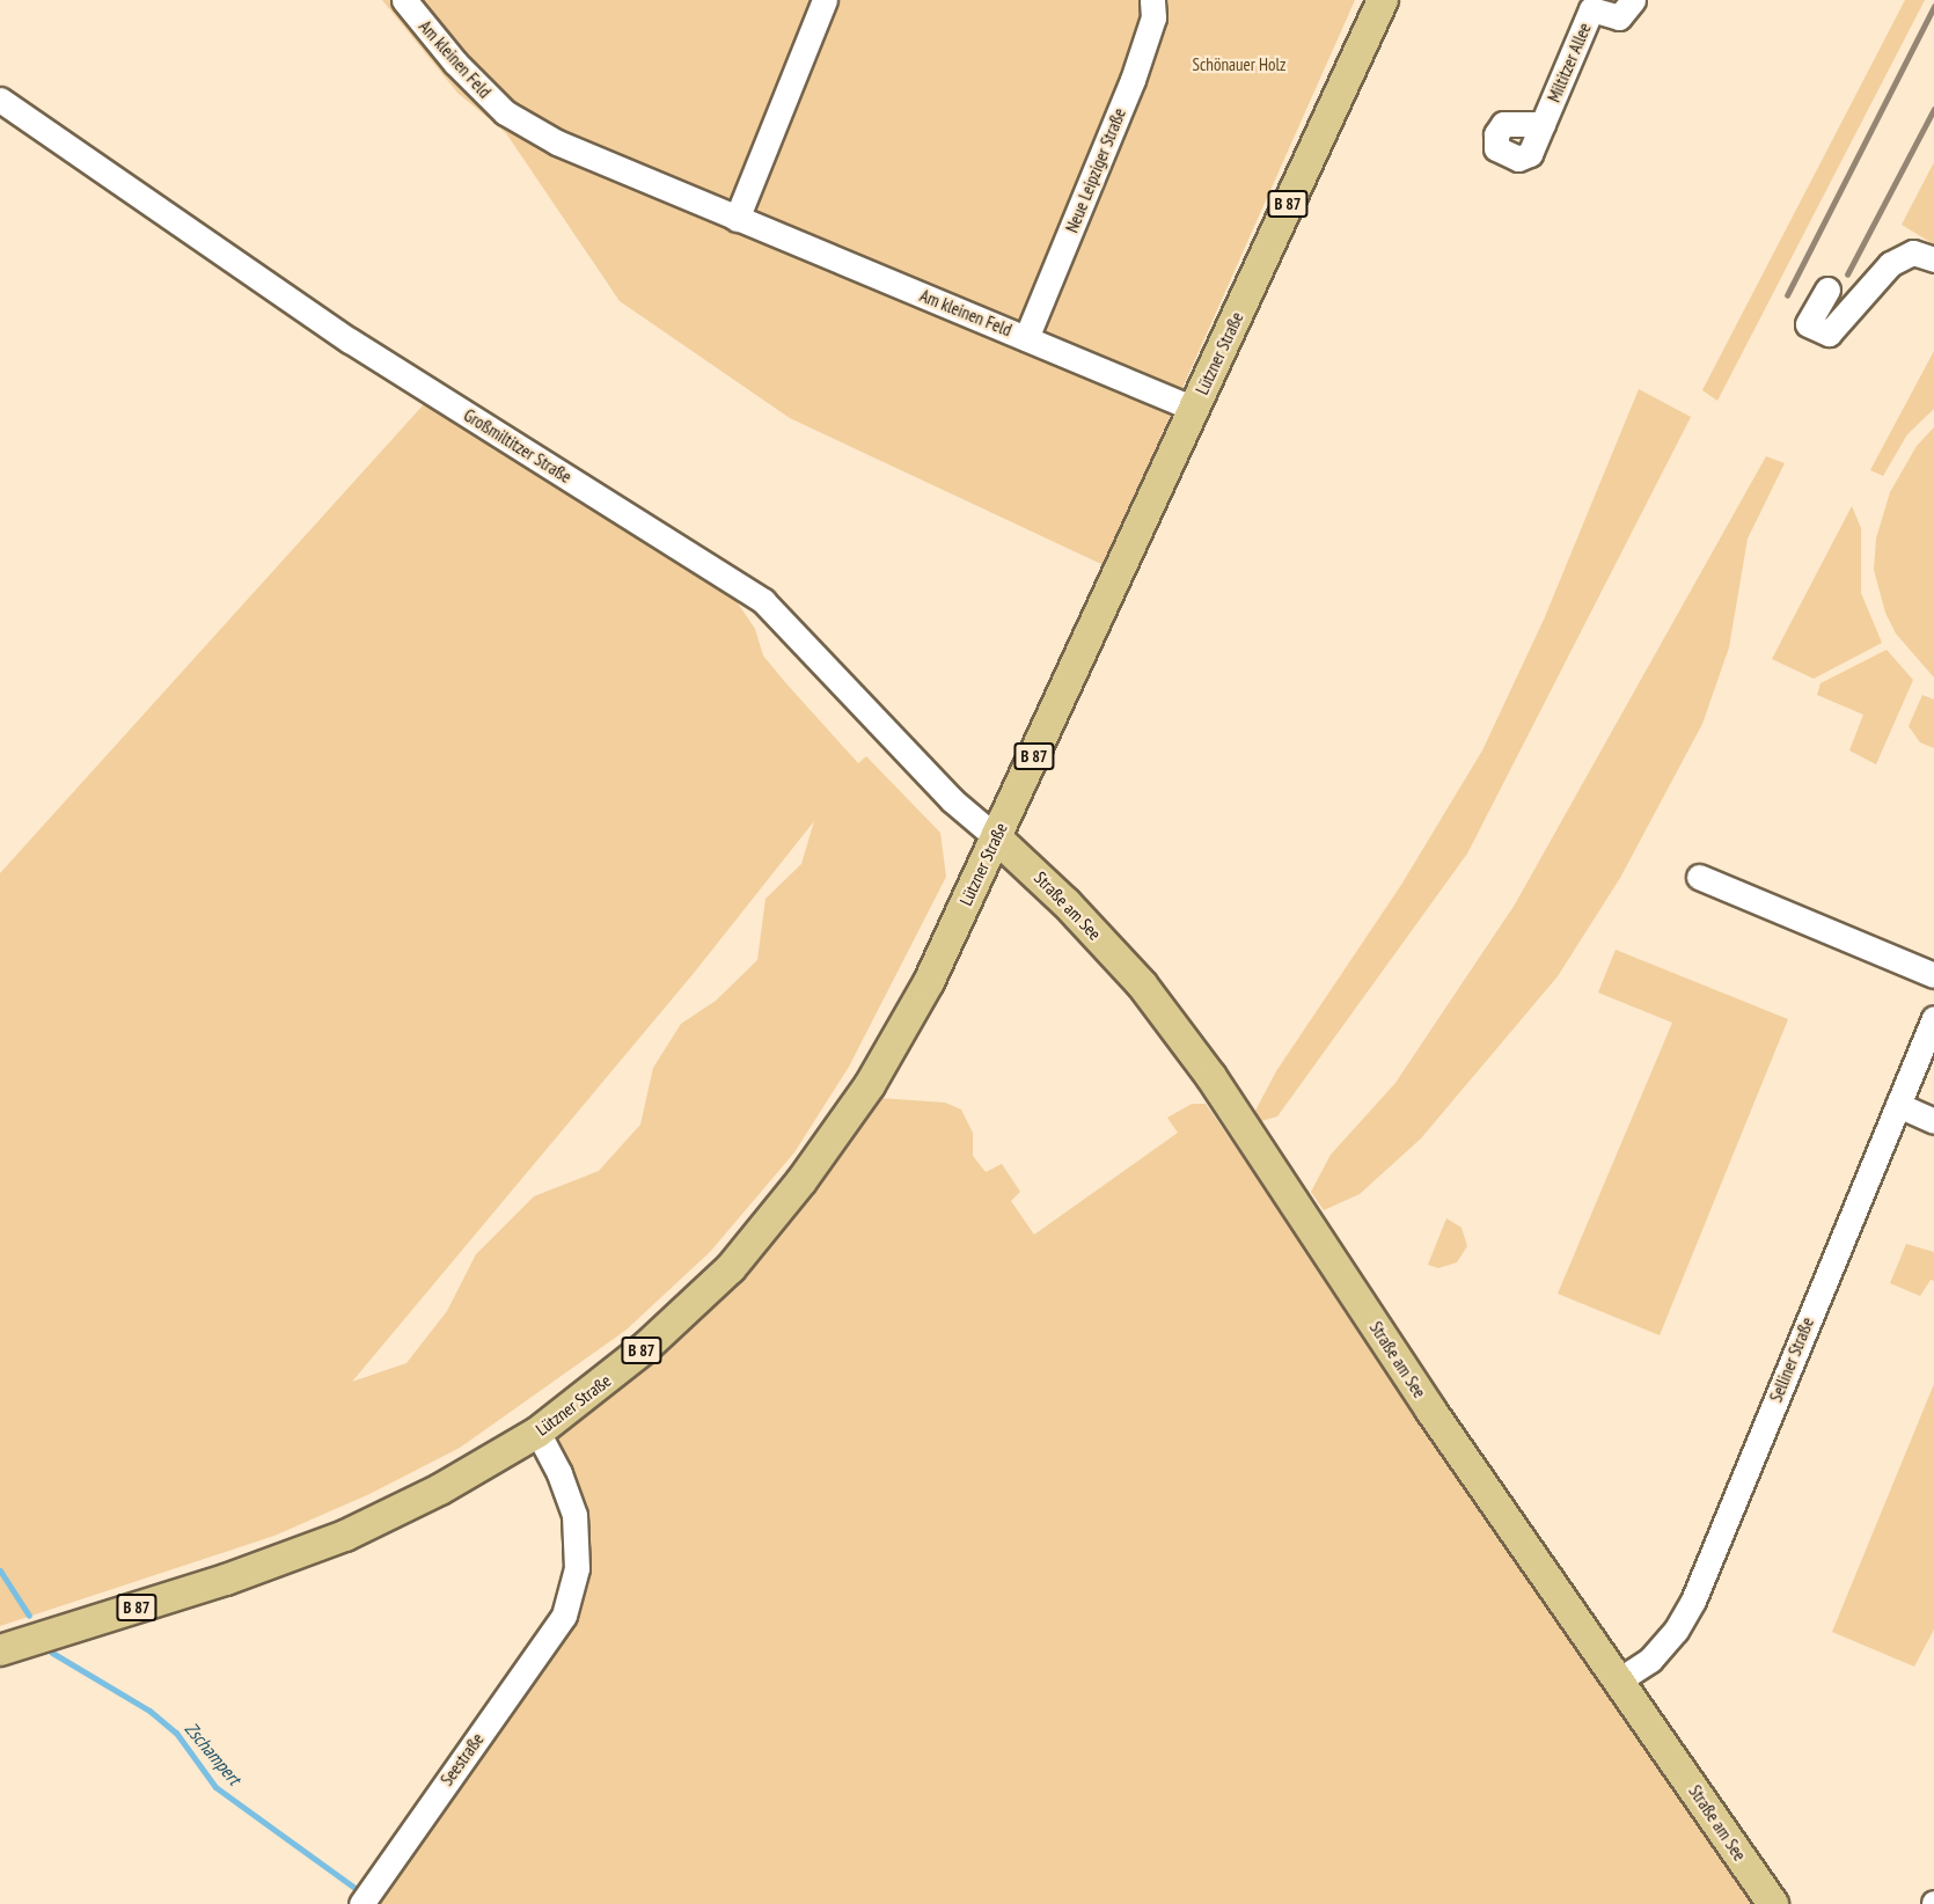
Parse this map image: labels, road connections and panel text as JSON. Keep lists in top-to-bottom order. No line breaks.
{"streets":{"main road":["B 87","Lützner Straße","Straße am See"],"street":["Am kleinen Feld","Miltitzer Allee","Neue Leipziger Straße","Großmiltitzer Straße","Selliner Straße","Seestraße"]},"crossings":[["Am kleinen Feld","Neue Leipziger Straße"],["Am kleinen Feld","Lützner Straße"],["Lützner Straße","Großmiltitzer Straße"],["Lützner Straße","Straße am See"],["Lützner Straße","Seestraße"],["Großmiltitzer Straße","Straße am See"],["Straße am See","Selliner Straße"]],"water":["Zschampert"],"parks":["Schönauer Holz"]}
